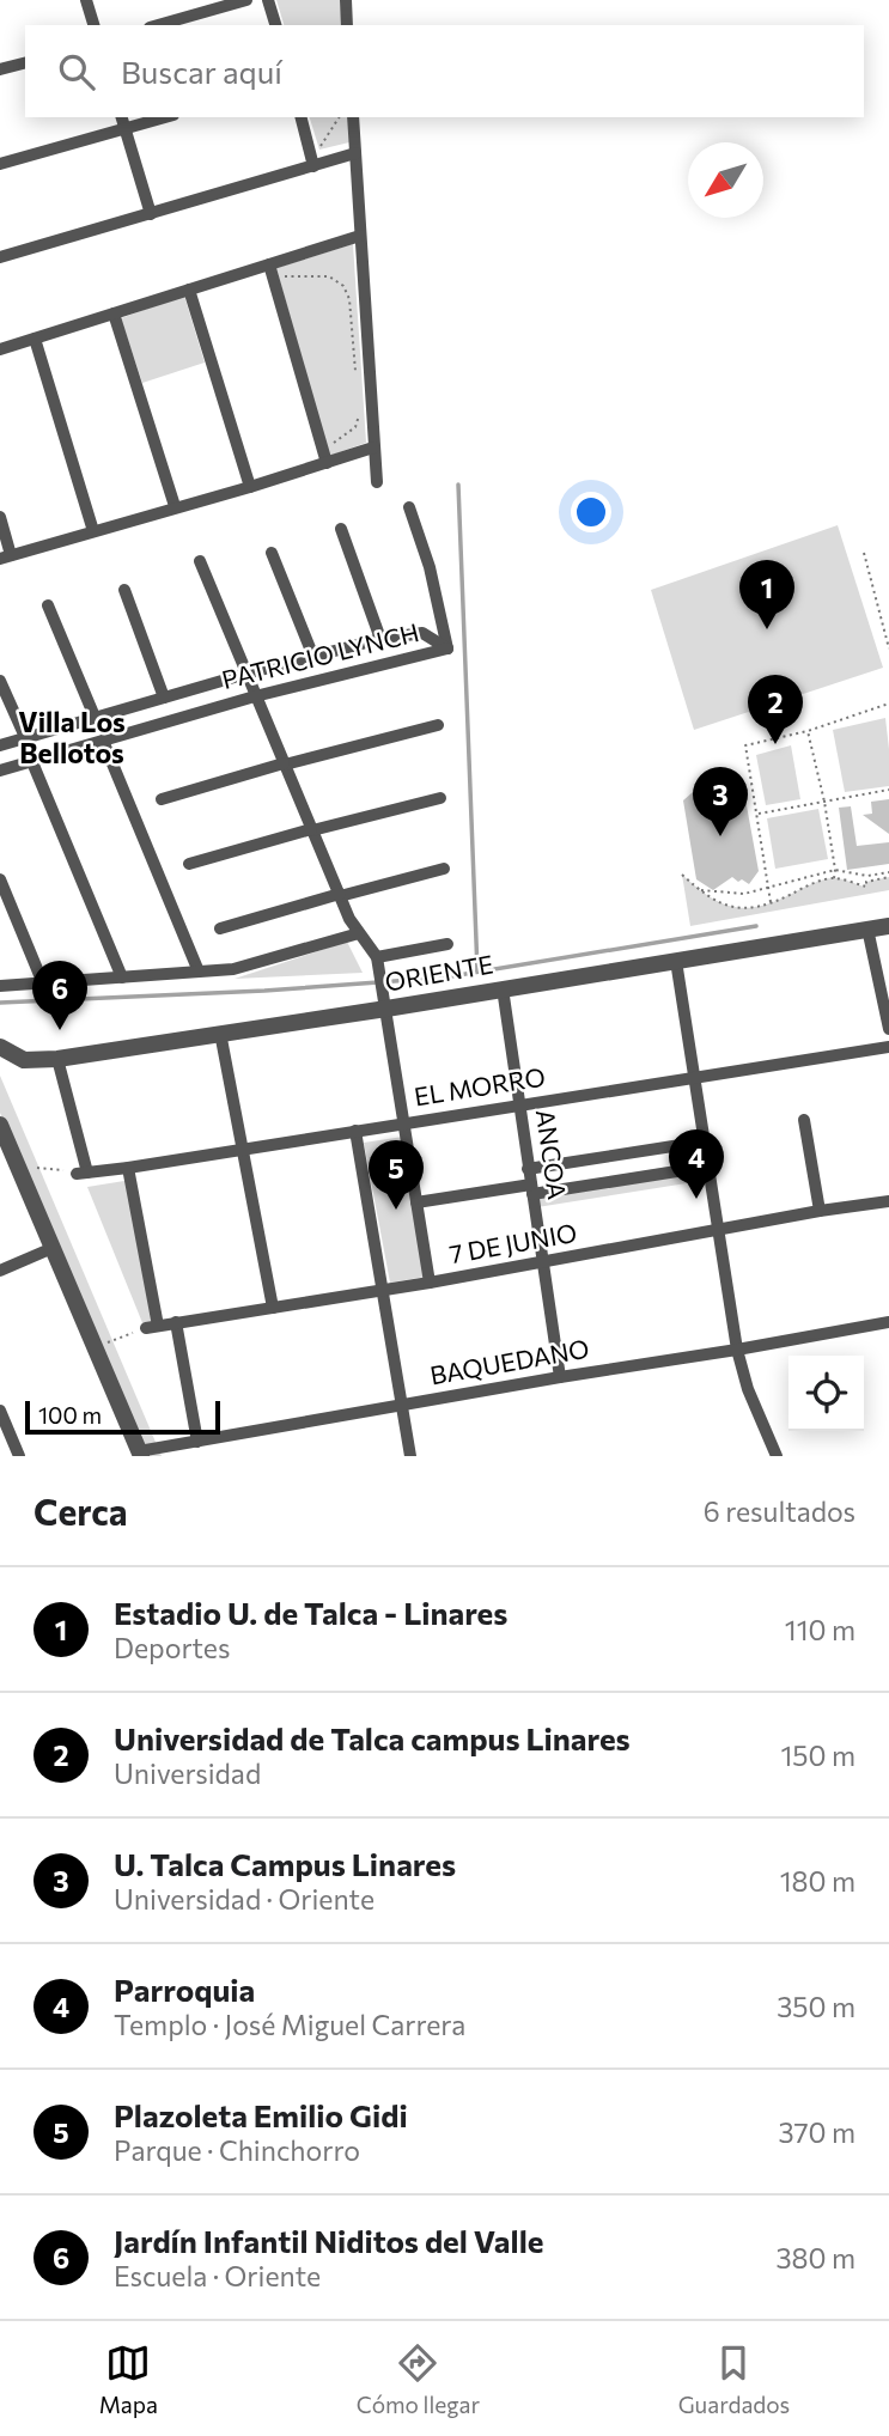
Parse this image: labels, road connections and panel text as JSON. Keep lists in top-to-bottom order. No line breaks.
{"streets":{"street":["PATRICIO LYNCH","ORIENTE","EL MORRO","ANCOA","7 DE JUNIO","BAQUEDANO"]},"crossings":[["ORIENTE","ANCOA"],["EL MORRO","ANCOA"],["ANCOA","7 DE JUNIO"],["ANCOA","BAQUEDANO"]],"districts":["Villa Los Bellotos"],"scale_bar":"100 m","north":"bottom left","page":{"search":"Buscar aquí","pins":["1","2","3","6","4","5"],"scale":"100 m","heading":["Cerca","6 resultados"],"list":[{"mark":"1","name":"Estadio U. de Talca - Linares","note":"Deportes","value":"110 m"},{"mark":"2","name":"Universidad de Talca campus Linares","note":"Universidad","value":"150 m"},{"mark":"3","name":"U. Talca Campus Linares","note":"Universidad · Oriente","value":"180 m"},{"mark":"4","name":"Parroquia","note":"Templo · José Miguel Carrera","value":"350 m"},{"mark":"5","name":"Plazoleta Emilio Gidi","note":"Parque · Chinchorro","value":"370 m"},{"mark":"6","name":"Jardín Infantil Niditos del Valle","note":"Escuela · Oriente","value":"380 m"}],"nav":["Mapa","Cómo llegar","Guardados"]}}
